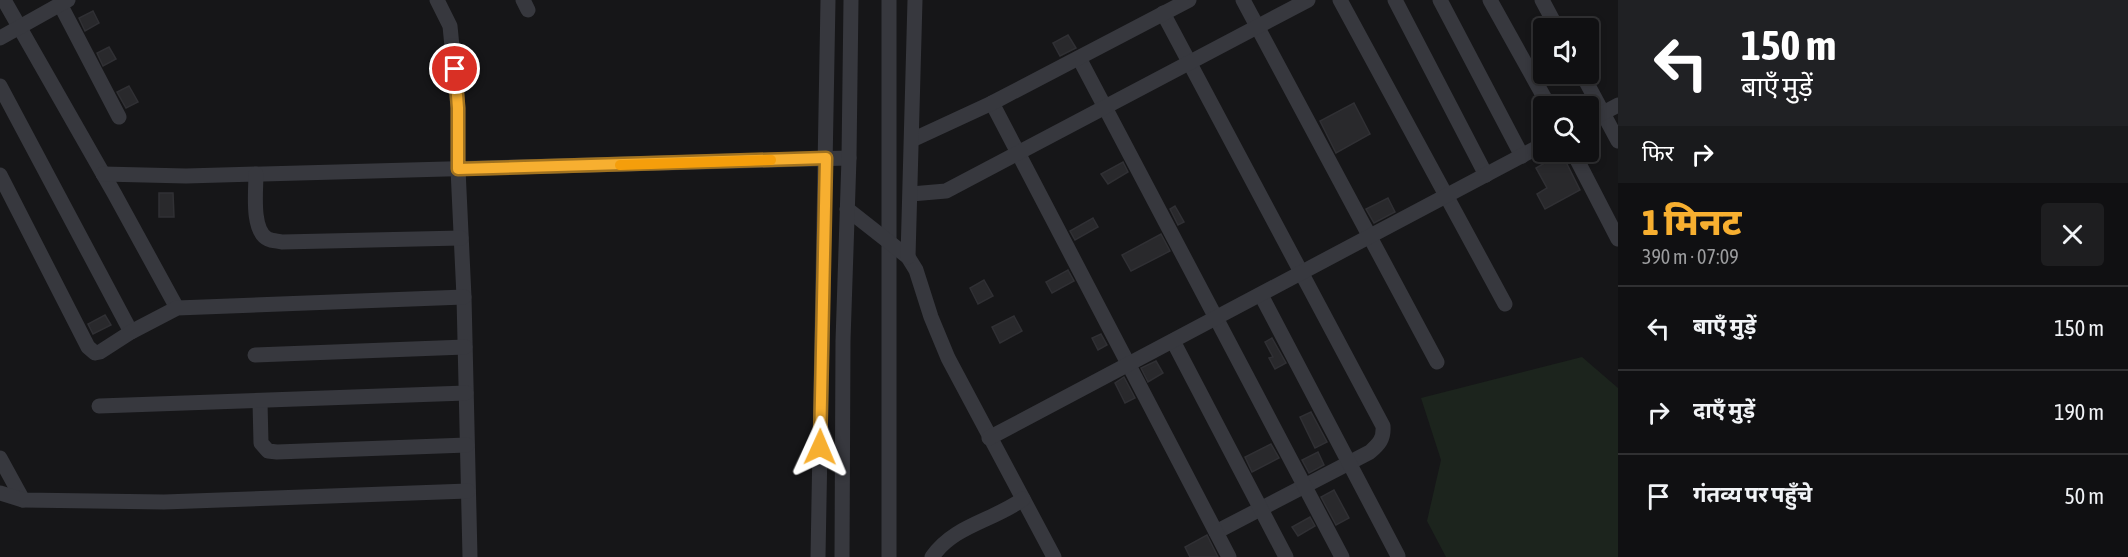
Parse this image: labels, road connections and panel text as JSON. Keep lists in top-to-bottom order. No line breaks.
{"page":{"turn":["150 m","बाएँ मुड़ें"],"then":"फिर","heading":["1 मिनट","390 m · 07:09"],"list":[{"name":"बाएँ मुड़ें","value":"150 m"},{"name":"दाएँ मुड़ें","value":"190 m"},{"name":"गंतव्य पर पहुँचे","value":"50 m"}]}}
